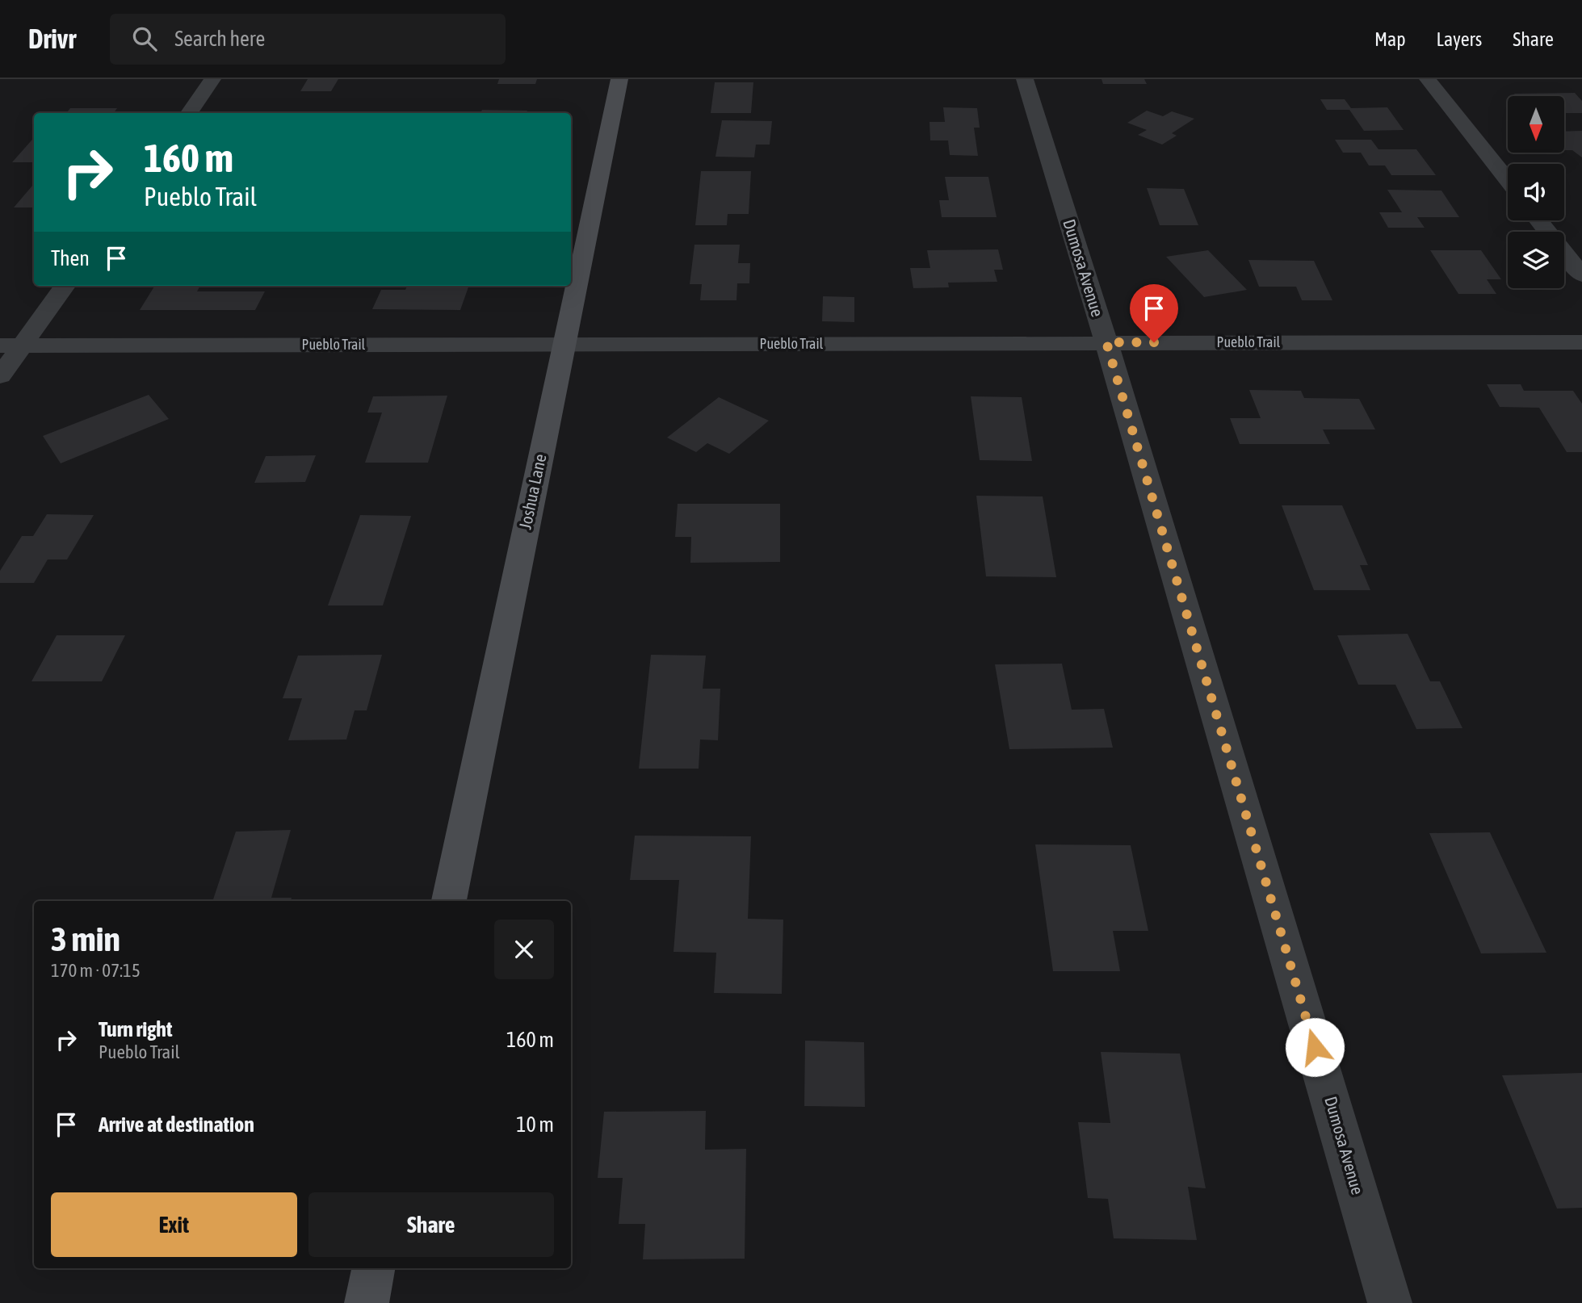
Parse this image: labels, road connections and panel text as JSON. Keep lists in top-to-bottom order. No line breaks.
{"streets":{"main road":["Joshua Lane"],"street":["Dumosa Avenue","Pueblo Trail"]},"crossings":[["Dumosa Avenue","Pueblo Trail"],["Pueblo Trail","Joshua Lane"]],"north":"bottom","page":{"header":"Drivr","search":"Search here","nav":["Map","Layers","Share"],"turn":["160 m","Pueblo Trail"],"then":"Then","heading":["3 min","170 m · 07:15"],"list":[{"name":"Turn right","note":"Pueblo Trail","value":"160 m"},{"name":"Arrive at destination","value":"10 m"}],"buttons":["Exit","Share"]}}
